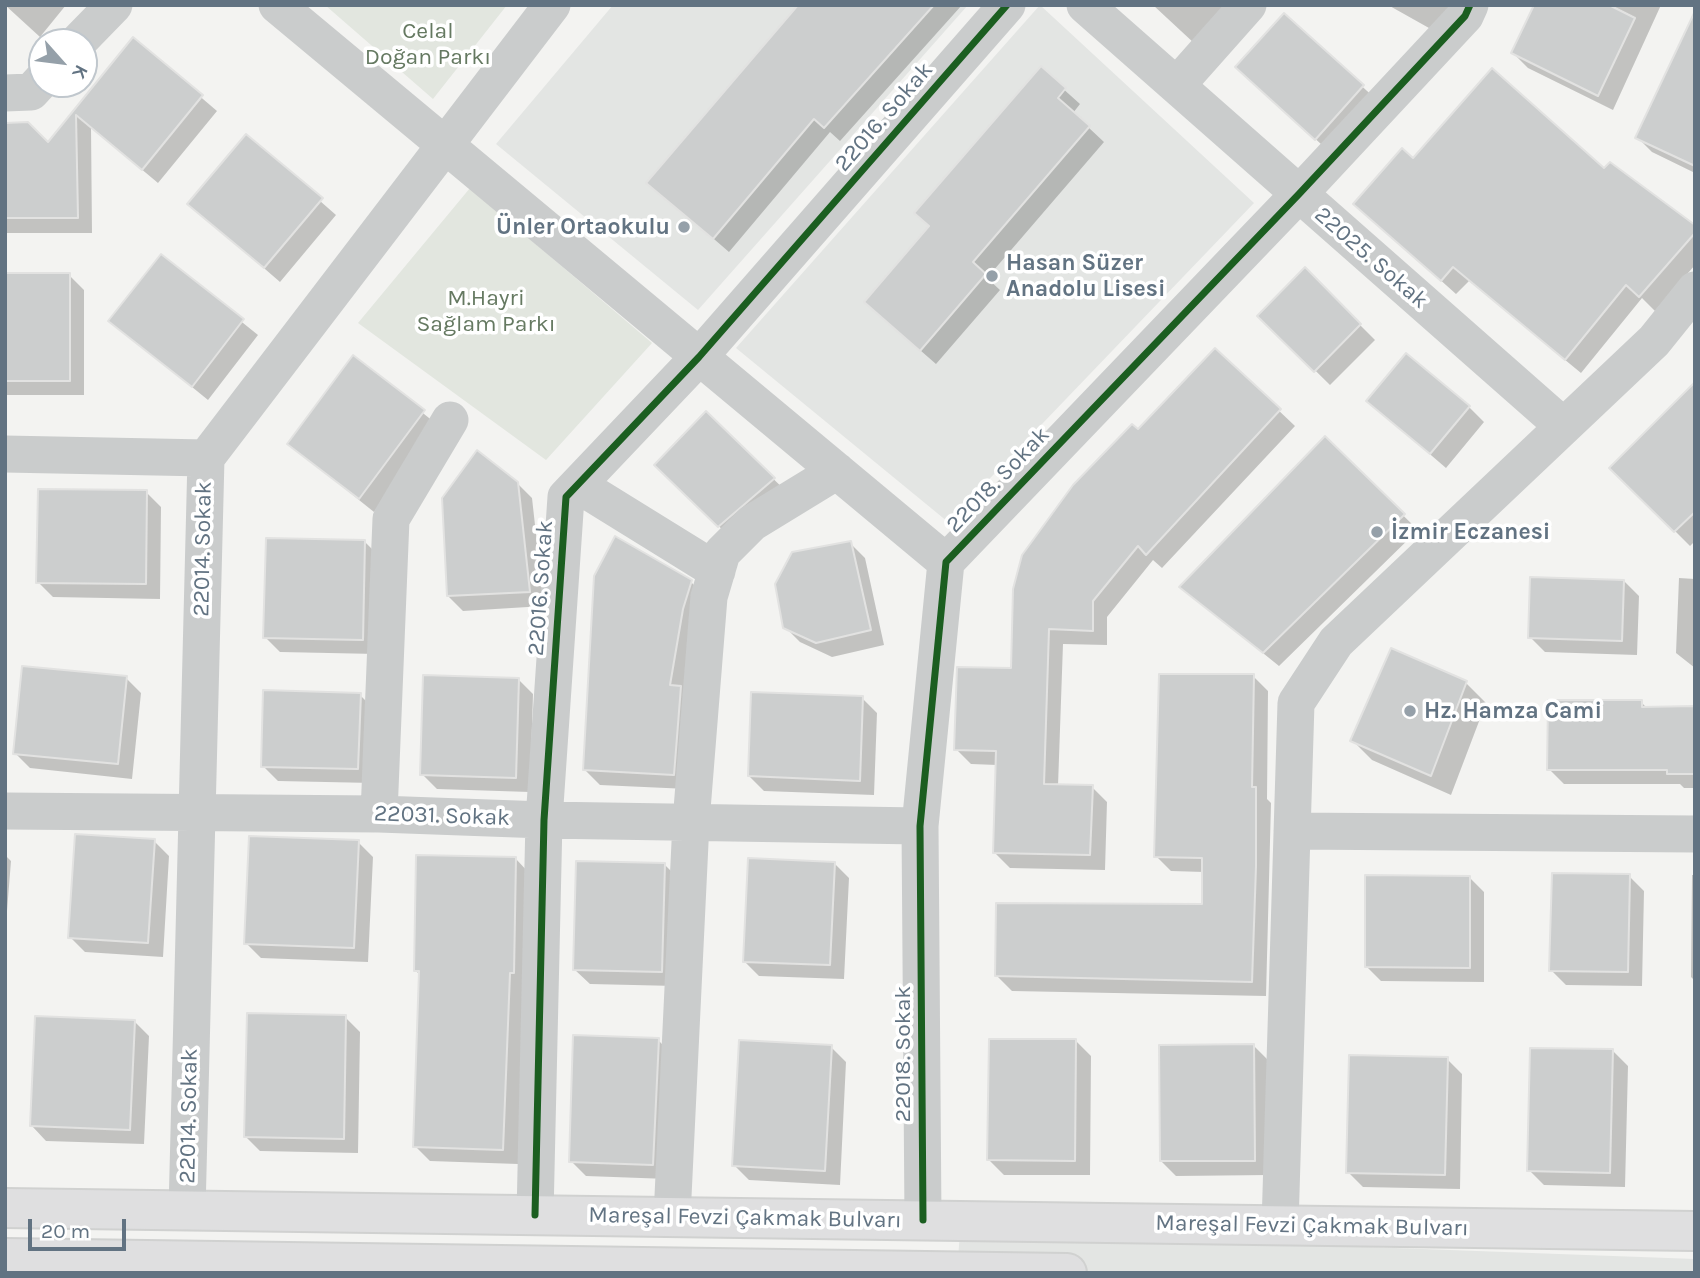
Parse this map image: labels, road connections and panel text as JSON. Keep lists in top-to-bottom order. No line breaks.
{"streets":{"main road":["Mareşal Fevzi Çakmak Bulvarı"],"street":["22016. Sokak","22025. Sokak","22018. Sokak","22014. Sokak","22031. Sokak"]},"crossings":[["22016. Sokak","22031. Sokak"],["22016. Sokak","Mareşal Fevzi Çakmak Bulvarı"],["22025. Sokak","22018. Sokak"],["22018. Sokak","22031. Sokak"],["22018. Sokak","Mareşal Fevzi Çakmak Bulvarı"],["22014. Sokak","22031. Sokak"],["22014. Sokak","Mareşal Fevzi Çakmak Bulvarı"]],"parks":["Celal Doğan Parkı","M.Hayri Sağlam Parkı"],"places":["Ünler Ortaokulu","Hasan Süzer Anadolu Lisesi","İzmir Eczanesi","Hz. Hamza Cami"],"scale_bar":"20 m","north":"bottom right"}
